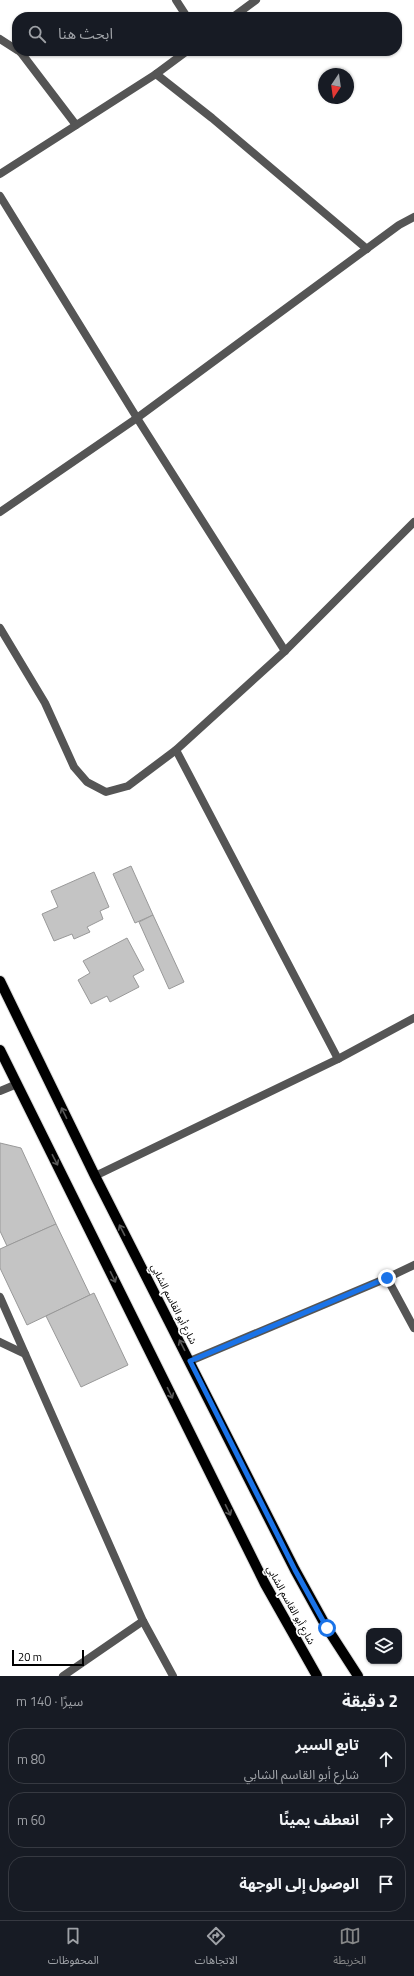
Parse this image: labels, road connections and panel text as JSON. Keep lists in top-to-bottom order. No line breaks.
{"streets":{"main road":["شارع أبو القاسم الشابي"]},"scale_bar":"20 m","north":"bottom","page":{"search":"ابحث هنا","scale":"20 m","heading":["2 دقيقة","سيرًا · 140 m"],"list":[["تابع السير","شارع أبو القاسم الشابي","80 m"],["انعطف يمينًا","60 m"],"الوصول إلى الوجهة"],"nav":["الخريطة","الاتجاهات","المحفوظات"]}}
